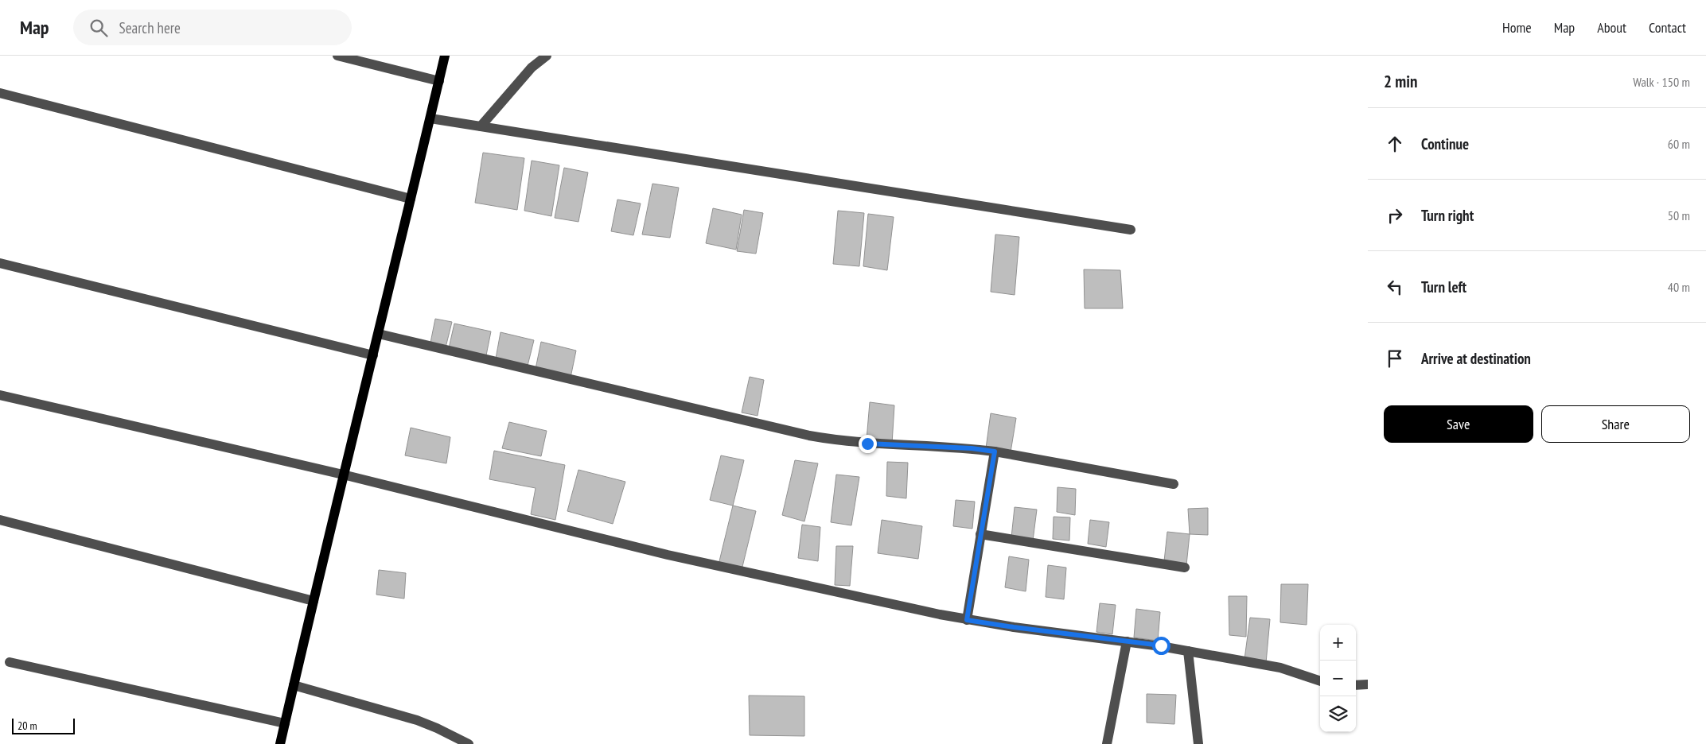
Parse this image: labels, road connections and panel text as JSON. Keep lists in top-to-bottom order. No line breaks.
{"scale_bar":"20 m","page":{"header":"Map","search":"Search here","nav":["Home","Map","About","Contact"],"heading":["2 min","Walk · 150 m"],"list":[["Continue","60 m"],["Turn right","50 m"],["Turn left","40 m"],"Arrive at destination"],"buttons":["Save","Share"],"map_buttons":["+","−"],"scale":"20 m"}}
